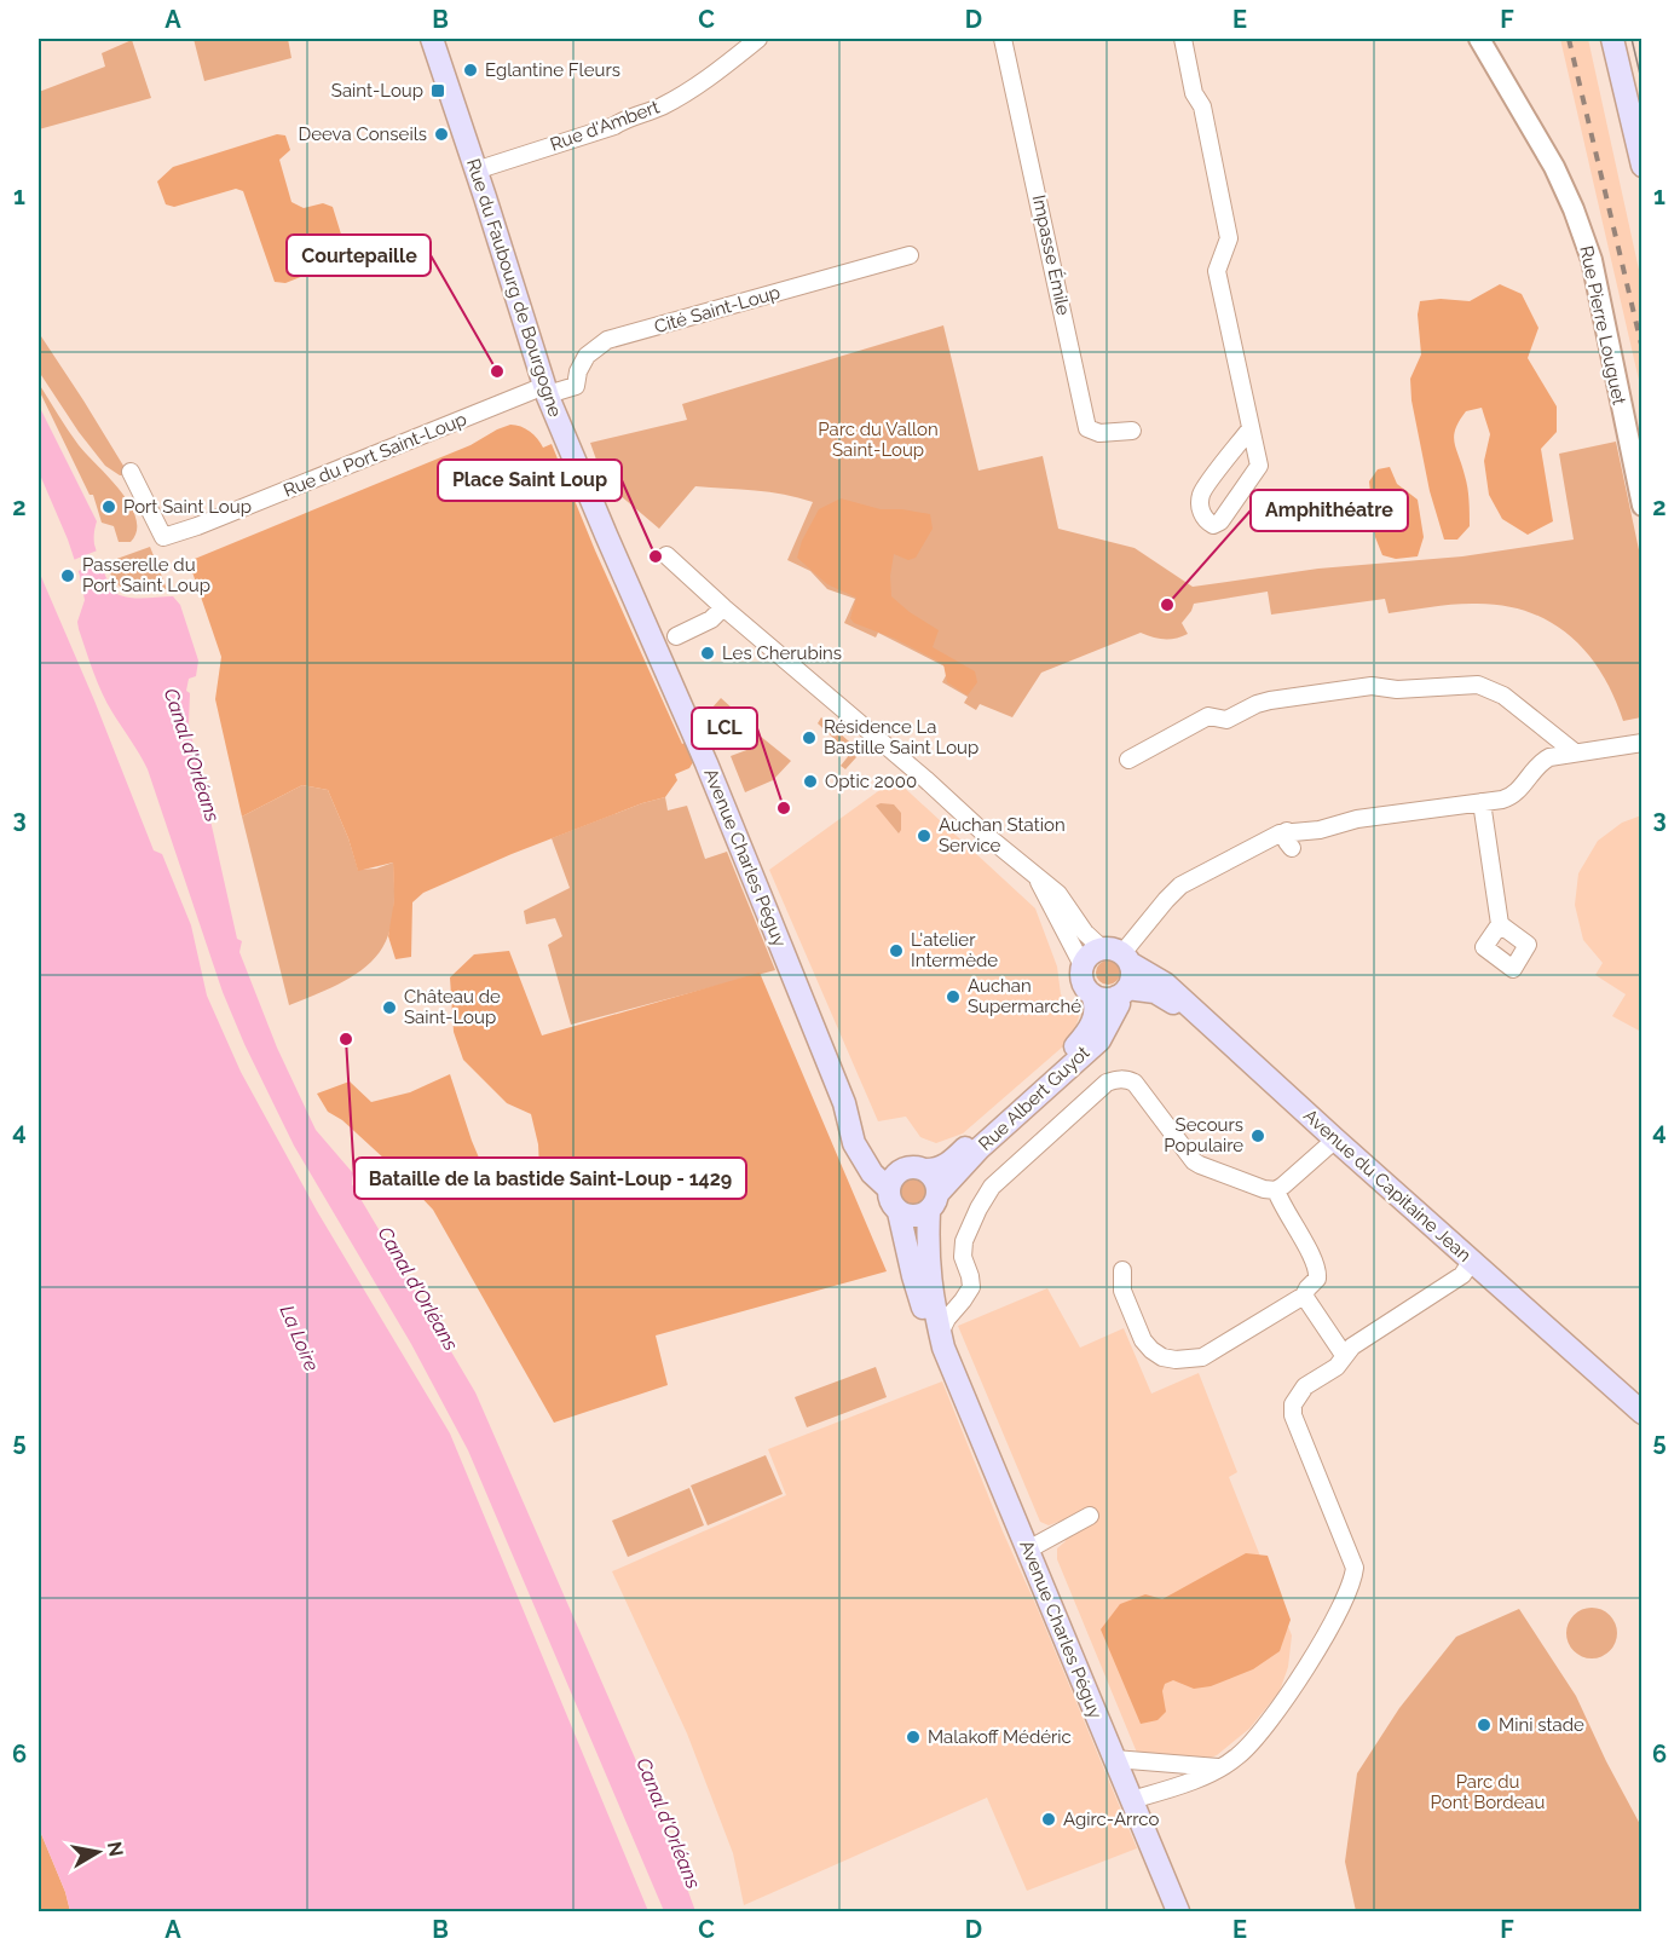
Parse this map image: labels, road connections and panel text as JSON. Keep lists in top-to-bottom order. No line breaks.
{"streets":{"main road":["Rue du Faubourg de Bourgogne","Avenue Charles Péguy","Rue Albert Guyot","Avenue du Capitaine Jean"],"street":["Rue d'Ambert","Impasse Émile","Cité Saint-Loup","Rue Pierre Louguet","Rue du Port Saint-Loup"]},"crossings":[["Rue d'Ambert","Rue du Faubourg de Bourgogne"],["Rue du Faubourg de Bourgogne","Cité Saint-Loup"],["Rue du Faubourg de Bourgogne","Rue du Port Saint-Loup"],["Rue du Faubourg de Bourgogne","Avenue Charles Péguy"],["Cité Saint-Loup","Rue du Port Saint-Loup"],["Avenue Charles Péguy","Rue Albert Guyot"],["Rue Albert Guyot","Avenue du Capitaine Jean"]],"water":["Canal d'Orléans","La Loire"],"parks":["Parc du Vallon Saint-Loup","Parc du Pont Bordeau"],"places":{"other":["Eglantine Fleurs","Deeva Conseils","Courtepaille","Port Saint Loup","Place Saint Loup","Passerelle du Port Saint Loup","Amphithéatre","Les Cherubins","Résidence La Bastille Saint Loup","Optic 2000","LCL","Auchan Station Service","L'atelier Intermède","Auchan Supermarché","Château de Saint-Loup","Bataille de la bastide Saint-Loup - 1429","Secours Populaire","Mini stade","Malakoff Médéric","Agirc-Arrco"],"transit":["Saint-Loup"]},"north":"right","grid":{"columns":["A","B","C","D","E","F"],"rows":["1","2","3","4","5","6"]}}
